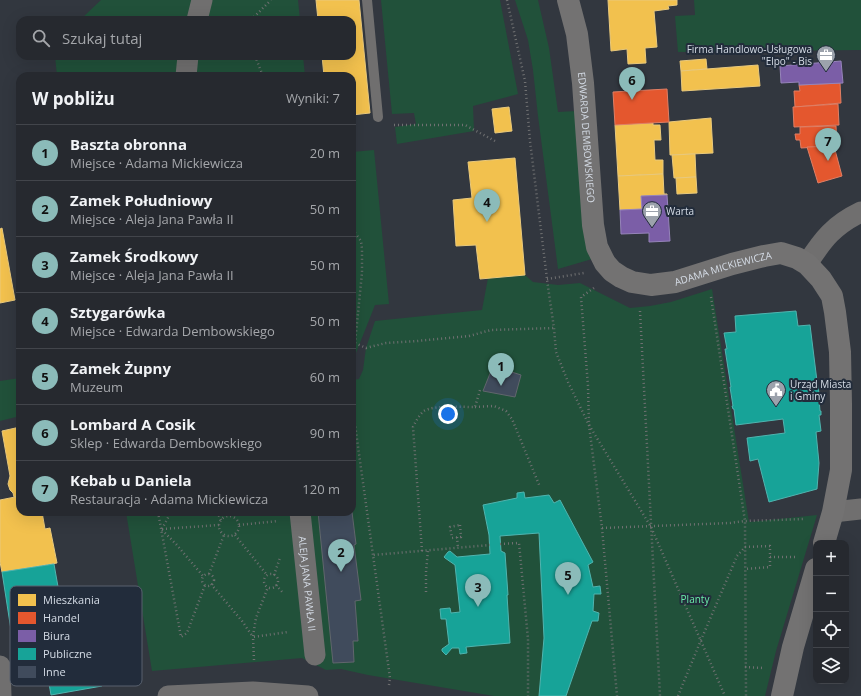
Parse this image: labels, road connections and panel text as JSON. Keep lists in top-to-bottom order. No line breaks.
{"streets":{"street":["EDWARDA DEMBOWSKIEGO","ADAMA MICKIEWICZA","ALEJA JANA PAWŁA II"]},"crossings":[["EDWARDA DEMBOWSKIEGO","ADAMA MICKIEWICZA"]],"parks":["Planty"],"places":{"office":["Firma Handlowo-Usługowa \"Elpo\" - Bis","Warta"],"public building":["Urząd Miasta i Gminy"]},"legend":["Mieszkania","Handel","Biura","Publiczne","Inne"],"page":{"search":"Szukaj tutaj","pins":["6","7","4","1","2","5","3"],"heading":["W pobliżu","Wyniki: 7"],"list":[{"mark":"1","name":"Baszta obronna","note":"Miejsce · Adama Mickiewicza","value":"20 m"},{"mark":"2","name":"Zamek Południowy","note":"Miejsce · Aleja Jana Pawła II","value":"50 m"},{"mark":"3","name":"Zamek Środkowy","note":"Miejsce · Aleja Jana Pawła II","value":"50 m"},{"mark":"4","name":"Sztygarówka","note":"Miejsce · Edwarda Dembowskiego","value":"50 m"},{"mark":"5","name":"Zamek Żupny","note":"Muzeum","value":"60 m"},{"mark":"6","name":"Lombard A Cosik","note":"Sklep · Edwarda Dembowskiego","value":"90 m"},{"mark":"7","name":"Kebab u Daniela","note":"Restauracja · Adama Mickiewicza","value":"120 m"}],"map_buttons":["+","−"]}}
